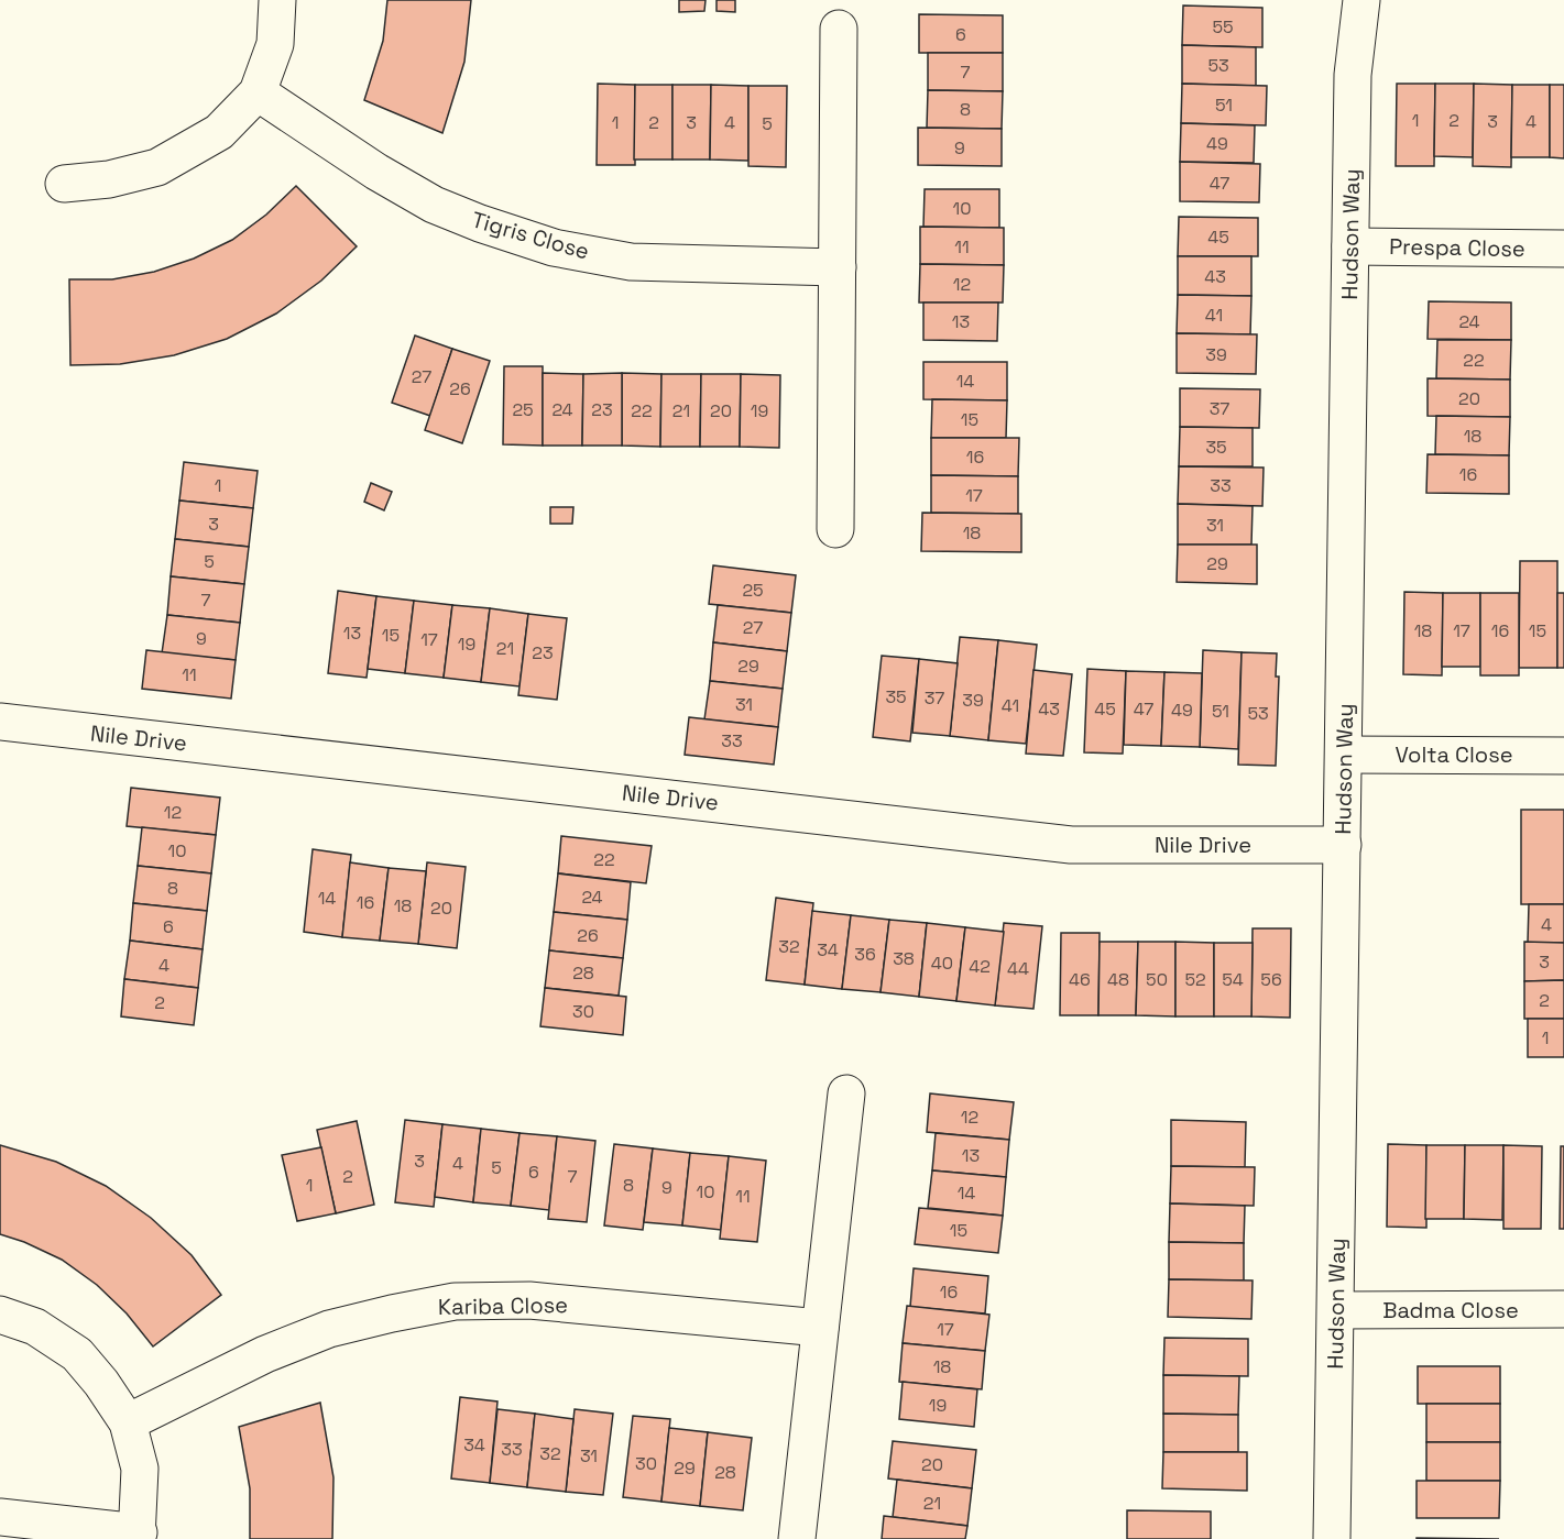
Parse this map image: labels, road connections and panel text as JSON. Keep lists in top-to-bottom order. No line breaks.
{"streets":{"street":["Hudson Way","Tigris Close","Prespa Close","Nile Drive","Volta Close","Kariba Close","Badma Close"]},"crossings":[["Hudson Way","Prespa Close"],["Hudson Way","Nile Drive"],["Hudson Way","Volta Close"],["Hudson Way","Badma Close"]],"house_numbers":["55","6","53","7","51","8","1","2","3","4","1","2","3","4","5","49","9","47","10","45","11","43","12","41","13","24","39","22","27","14","26","20","37","25","24","23","22","21","20","19","15","18","35","16","16","1","33","17","3","31","18","5","29","25","7","27","18","17","16","15","13","15","9","17","19","21","23","29","11","35","37","39","31","41","43","45","47","49","51","53","33","12","10","22","8","24","14","16","18","20","4","6","26","32","34","36","38","3","40","4","42","44","28","46","48","50","52","54","56","2","2","30","1","12","13","3","4","5","6","2","7","1","8","9","10","14","11","15","16","17","18","19","34","33","32","31","30","20","29","28","21"]}
